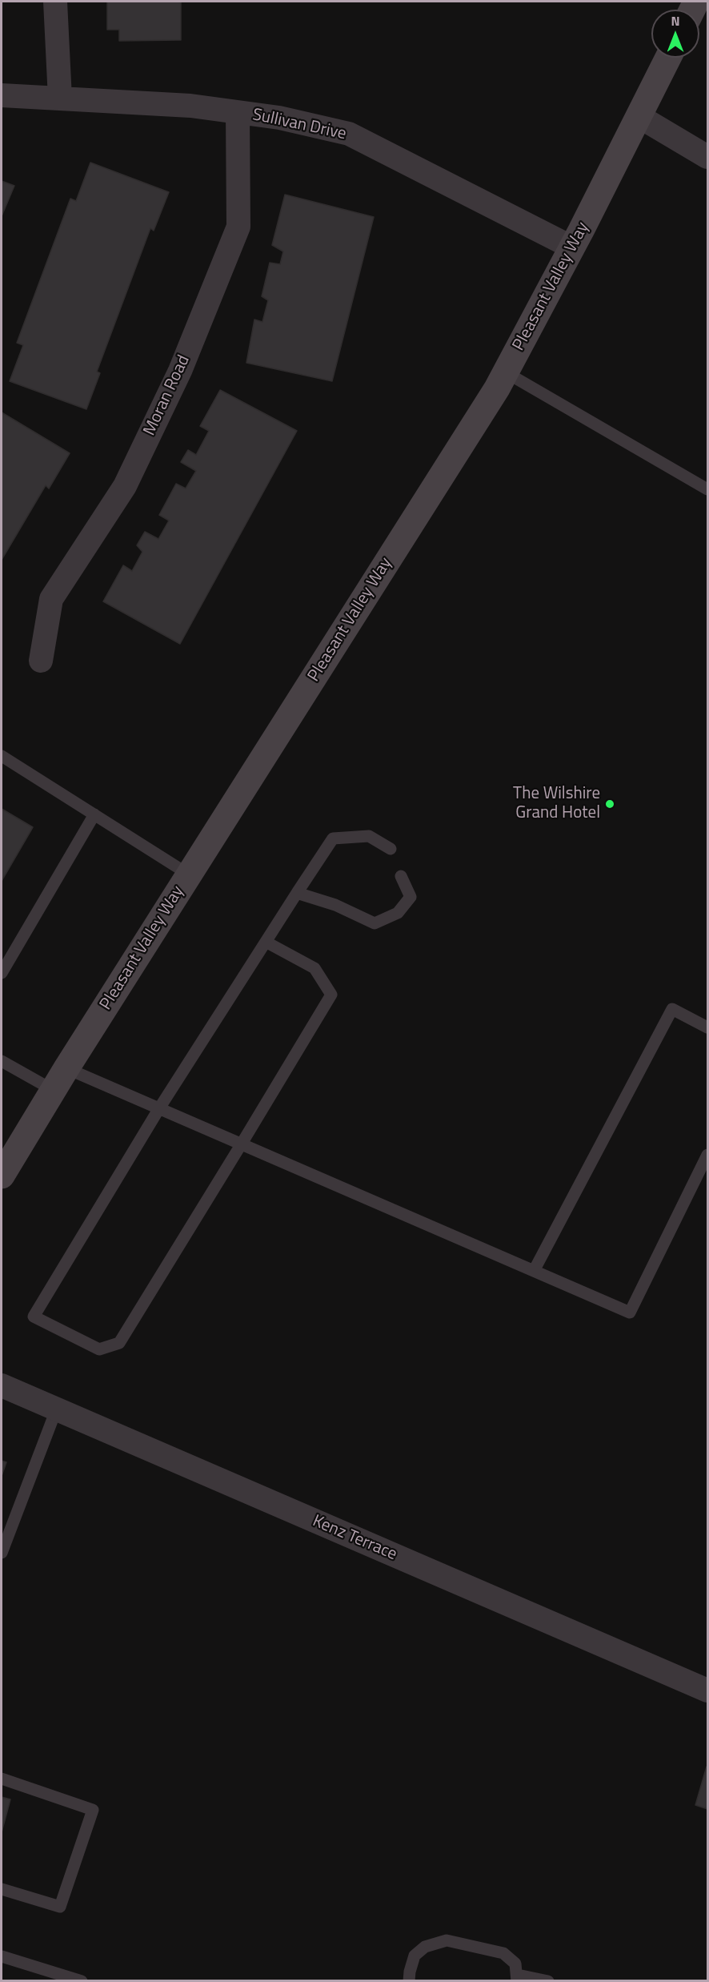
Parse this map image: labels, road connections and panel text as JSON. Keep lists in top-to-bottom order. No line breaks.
{"streets":{"main road":["Pleasant Valley Way"],"street":["Sullivan Drive","Moran Road","Kenz Terrace"]},"crossings":[["Sullivan Drive","Pleasant Valley Way"],["Sullivan Drive","Moran Road"]],"places":["The Wilshire Grand Hotel"],"north":"top"}
